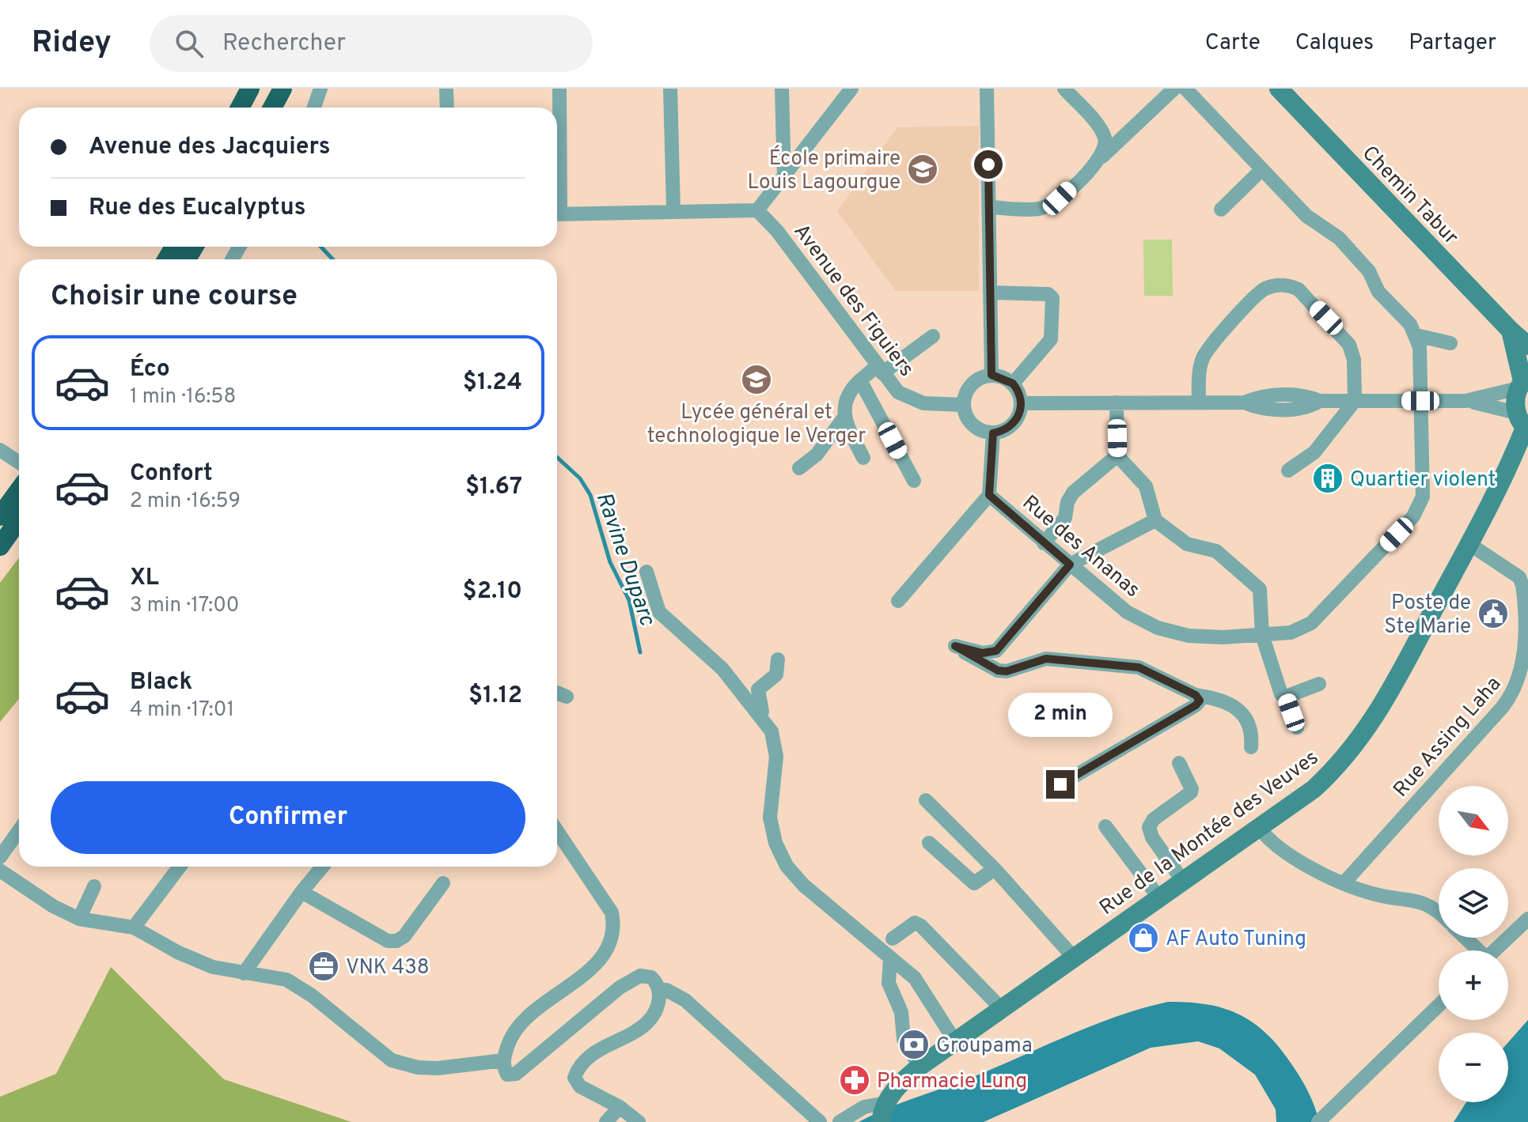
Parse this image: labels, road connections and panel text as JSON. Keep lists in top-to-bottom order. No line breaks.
{"streets":{"main road":["Chemin Tabur","Rue de la Montée des Veuves"],"street":["Avenue des Figuiers","Rue des Ananas","Rue Assing Laha"]},"crossings":[["Rue Assing Laha","Rue de la Montée des Veuves"]],"water":["Ravine Duparc"],"places":{"school or university":["École primaire Louis Lagourgue","Lycée général et technologique le Verger"],"building":["Quartier violent"],"public building":["Poste de Ste Marie"],"shop":["AF Auto Tuning"],"office":["VNK 438"],"bank":["Groupama"],"pharmacy":["Pharmacie Lung"]},"north":"bottom right","page":{"header":"Ridey","search":"Rechercher","nav":["Carte","Calques","Partager"],"banner":["Avenue des Jacquiers","Rue des Eucalyptus"],"heading":"Choisir une course","list":[{"name":"Éco","note":"1 min · 16:58","value":"$1.24"},{"name":"Confort","note":"2 min · 16:59","value":"$1.67"},{"name":"XL","note":"3 min · 17:00","value":"$2.10"},{"name":"Black","note":"4 min · 17:01","value":"$1.12"}],"bubble":"2 min","buttons":"Confirmer","map_buttons":["+","−"]}}
